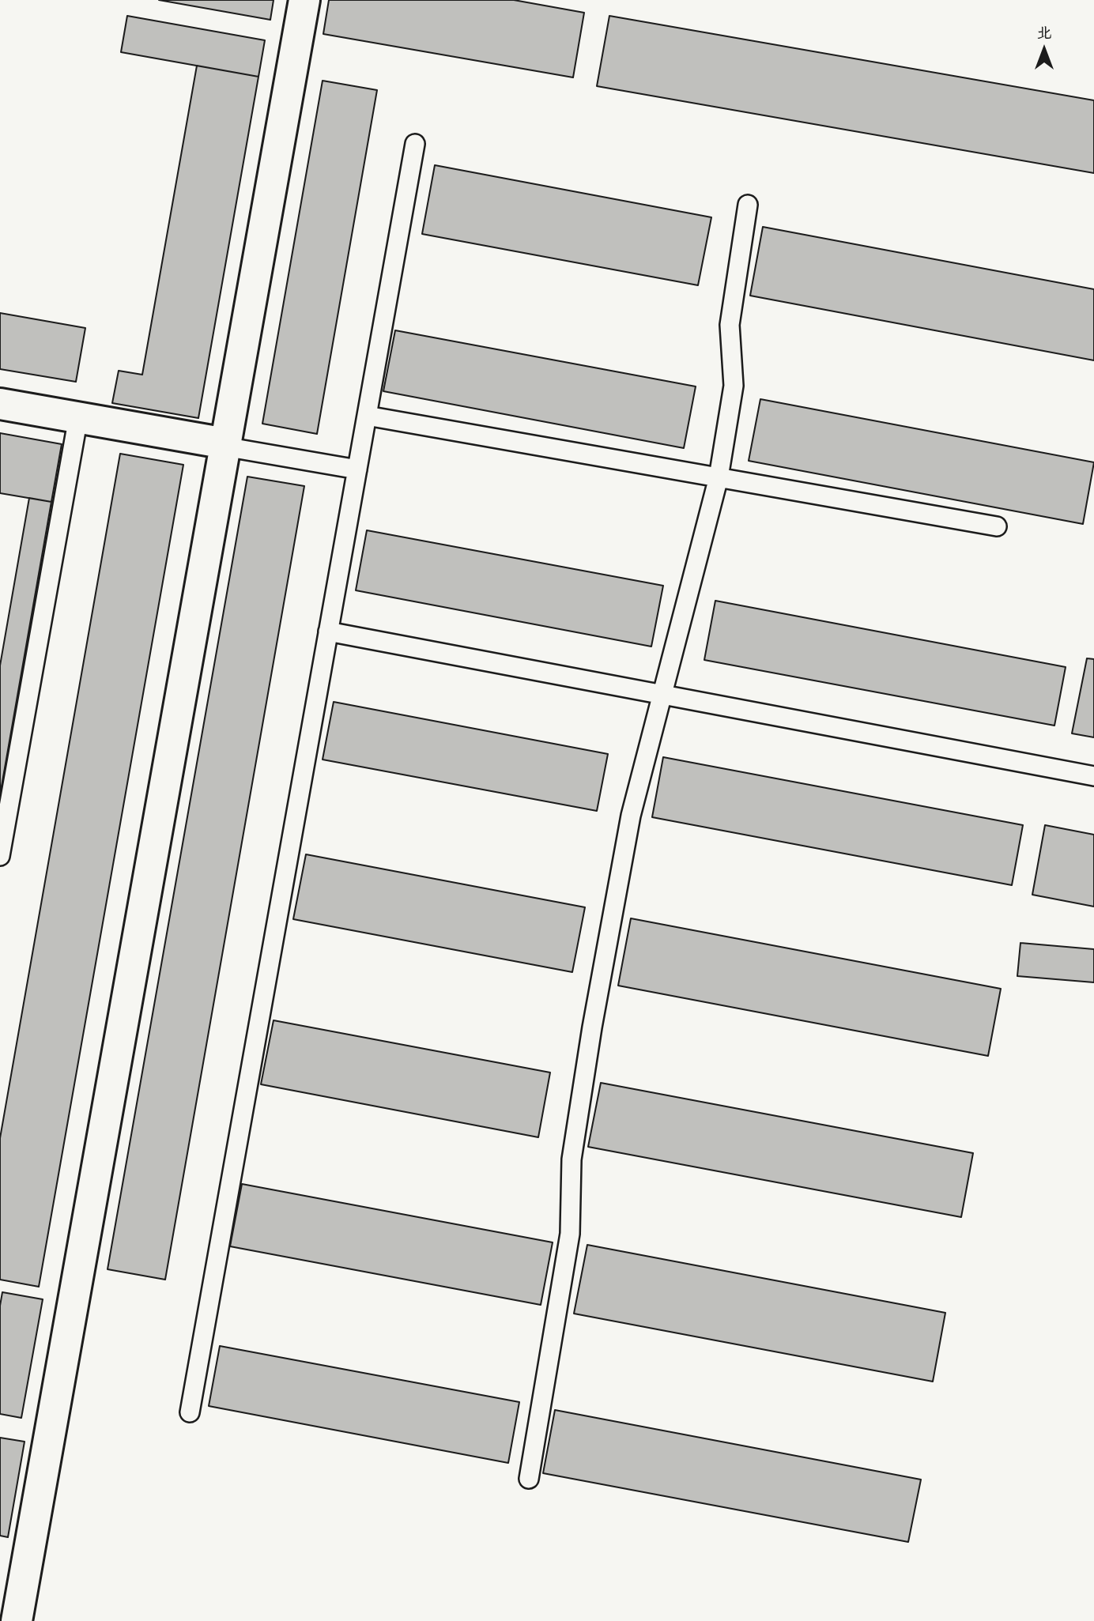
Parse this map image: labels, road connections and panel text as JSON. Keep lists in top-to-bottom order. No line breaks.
{"north":"top"}
